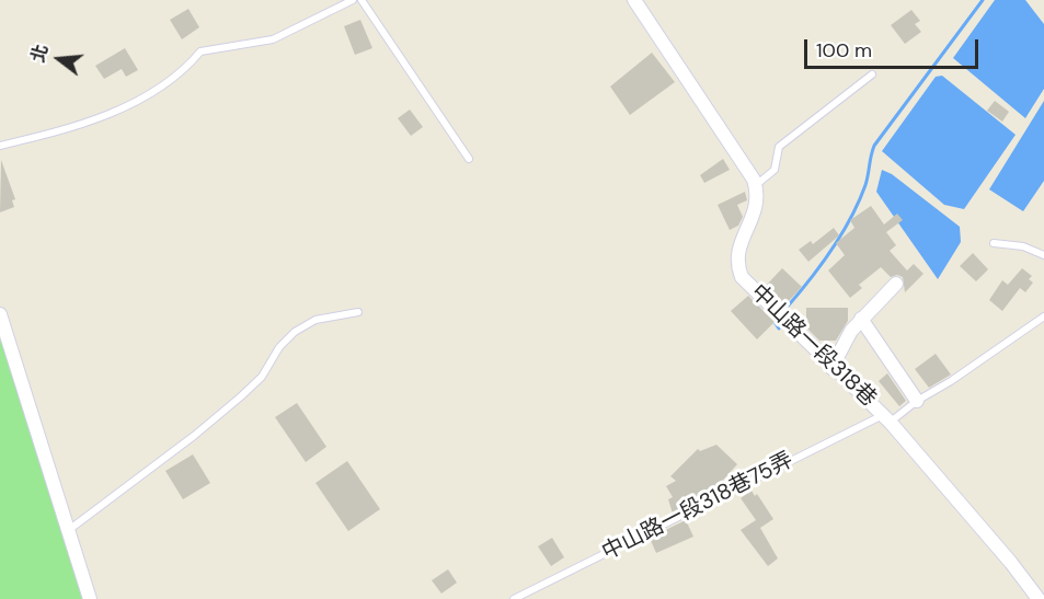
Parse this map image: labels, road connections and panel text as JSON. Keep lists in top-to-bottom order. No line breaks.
{"streets":{"street":["中山路一段318巷"],"lane":["中山路一段318巷75弄"]},"crossings":[["中山路一段318巷","中山路一段318巷75弄"]],"scale_bar":"100 m","north":"left"}
